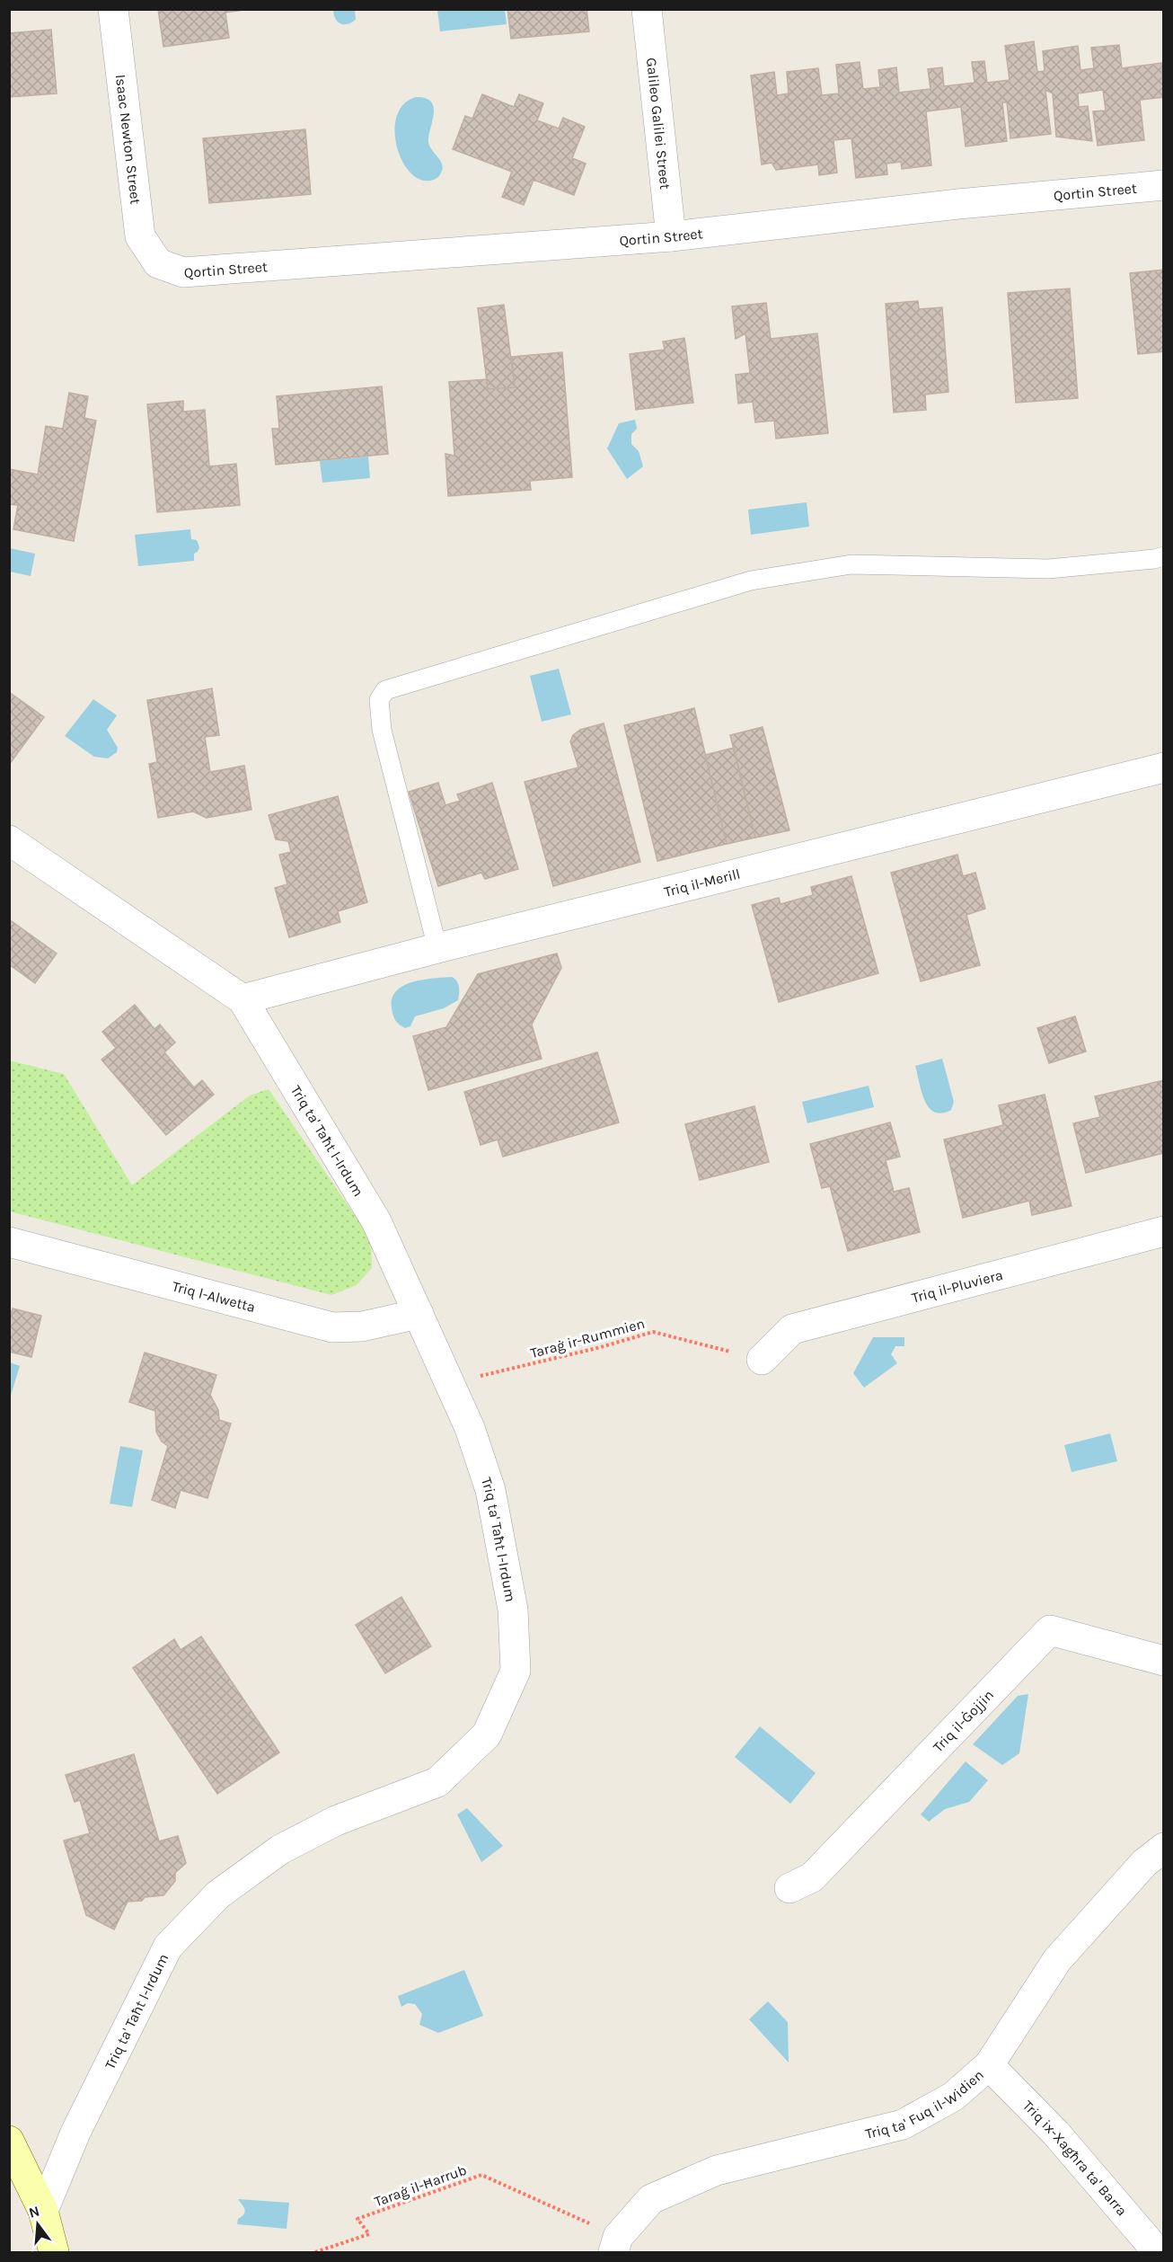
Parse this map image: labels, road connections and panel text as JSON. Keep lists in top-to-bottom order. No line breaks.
{"streets":{"street":["Galileo Galilei Street","Isaac Newton Street","Qortin Street","Triq il-Merill","Triq ta' Taħt l-Irdum","Triq il-Pluviera","Triq l-Alwetta","Triq il-Ġojjin","Triq ta' Fuq il-Widien","Triq ix-Xagħra ta' Barra"],"path":["Taraġ ir-Rummien","Taraġ il-Ħarrub"]},"crossings":[["Galileo Galilei Street","Qortin Street"],["Isaac Newton Street","Qortin Street"],["Triq il-Merill","Triq ta' Taħt l-Irdum"],["Triq ta' Taħt l-Irdum","Triq l-Alwetta"],["Triq ta' Taħt l-Irdum","Taraġ ir-Rummien"],["Triq il-Pluviera","Taraġ ir-Rummien"],["Triq ta' Fuq il-Widien","Triq ix-Xagħra ta' Barra"],["Triq ta' Fuq il-Widien","Taraġ il-Ħarrub"]],"north":"top"}
